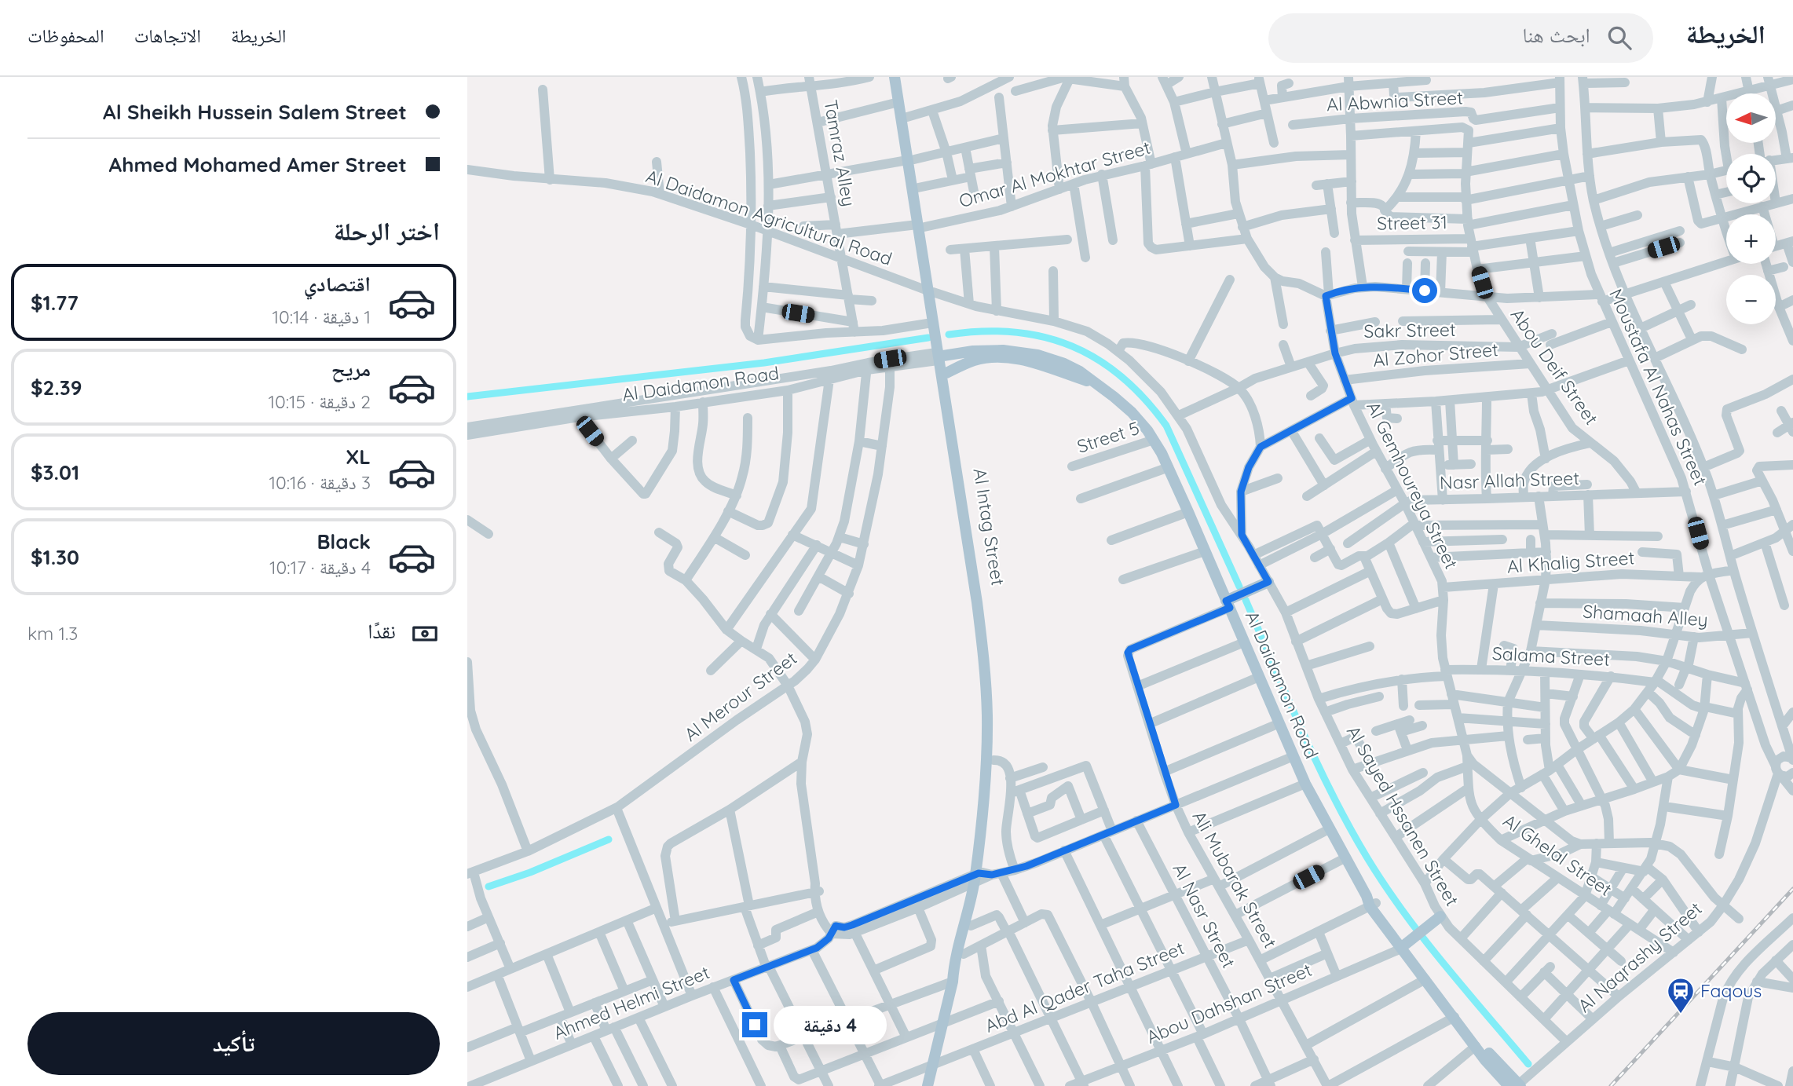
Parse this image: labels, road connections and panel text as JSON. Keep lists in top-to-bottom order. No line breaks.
{"streets":{"main road":["Al Daidamon Road","Al Intag Street"],"street":["Al Abwnia Street","Tamraz Alley","Omar Al Mokhtar Street","Al Daidamon Agricultural Road","Street 31","Sakr Street","Al Zohor Street","Abou Deif Street","Moustafa Al Nahas Street","Street 5","Nasr Allah Street","Al Gemhoureya Street","Al Khalig Street","Shamaah Alley","Salama Street","Al Merour Street","Al Sayed Hssanen Street","Al Ghelal Street","Ali Mubarak Street","Al Nasr Street","Al Naqrashy Street","Abd Al Qader Taha Street","Ahmed Helmi Street","Abou Dahshan Street"]},"crossings":[["Al Abwnia Street","Moustafa Al Nahas Street"],["Tamraz Alley","Omar Al Mokhtar Street"],["Tamraz Alley","Al Daidamon Agricultural Road"],["Omar Al Mokhtar Street","Al Intag Street"],["Al Daidamon Agricultural Road","Al Intag Street"],["Al Daidamon Agricultural Road","Al Sayed Hssanen Street"],["Street 31","Abou Deif Street"],["Sakr Street","Abou Deif Street"],["Sakr Street","Al Gemhoureya Street"],["Sakr Street","Al Sayed Hssanen Street"],["Al Zohor Street","Abou Deif Street"],["Al Zohor Street","Al Gemhoureya Street"],["Abou Deif Street","Nasr Allah Street"],["Al Daidamon Road","Street 5"],["Al Daidamon Road","Al Intag Street"],["Al Daidamon Road","Al Merour Street"],["Al Daidamon Road","Ali Mubarak Street"],["Al Daidamon Road","Al Naqrashy Street"],["Al Daidamon Road","Abou Dahshan Street"],["Moustafa Al Nahas Street","Nasr Allah Street"],["Moustafa Al Nahas Street","Al Khalig Street"],["Moustafa Al Nahas Street","Shamaah Alley"],["Moustafa Al Nahas Street","Al Naqrashy Street"],["Nasr Allah Street","Al Gemhoureya Street"],["Al Gemhoureya Street","Al Khalig Street"],["Al Gemhoureya Street","Salama Street"],["Al Gemhoureya Street","Al Ghelal Street"],["Al Intag Street","Al Sayed Hssanen Street"],["Al Intag Street","Abd Al Qader Taha Street"],["Al Intag Street","Ahmed Helmi Street"],["Salama Street","Al Sayed Hssanen Street"],["Al Sayed Hssanen Street","Al Naqrashy Street"],["Al Ghelal Street","Al Naqrashy Street"],["Ali Mubarak Street","Abd Al Qader Taha Street"],["Ali Mubarak Street","Abou Dahshan Street"],["Al Nasr Street","Abd Al Qader Taha Street"],["Al Nasr Street","Abou Dahshan Street"]],"places":{"station":["Faqous"]},"north":"left","page":{"header":"الخريطة","search":"ابحث هنا","nav":["الخريطة","الاتجاهات","المحفوظات"],"banner":["Al Sheikh Hussein Salem Street","Ahmed Mohamed Amer Street"],"map_buttons":["+","−"],"heading":"اختر الرحلة","list":[{"name":"اقتصادي","note":"1 دقيقة · 10:14","value":"$1.77"},{"name":"مريح","note":"2 دقيقة · 10:15","value":"$2.39"},{"name":"XL","note":"3 دقيقة · 10:16","value":"$3.01"},{"name":"Black","note":"4 دقيقة · 10:17","value":"$1.30"}],"pay":["نقدًا","1.3 km"],"buttons":"تأكيد","bubble":"4 دقيقة"}}
